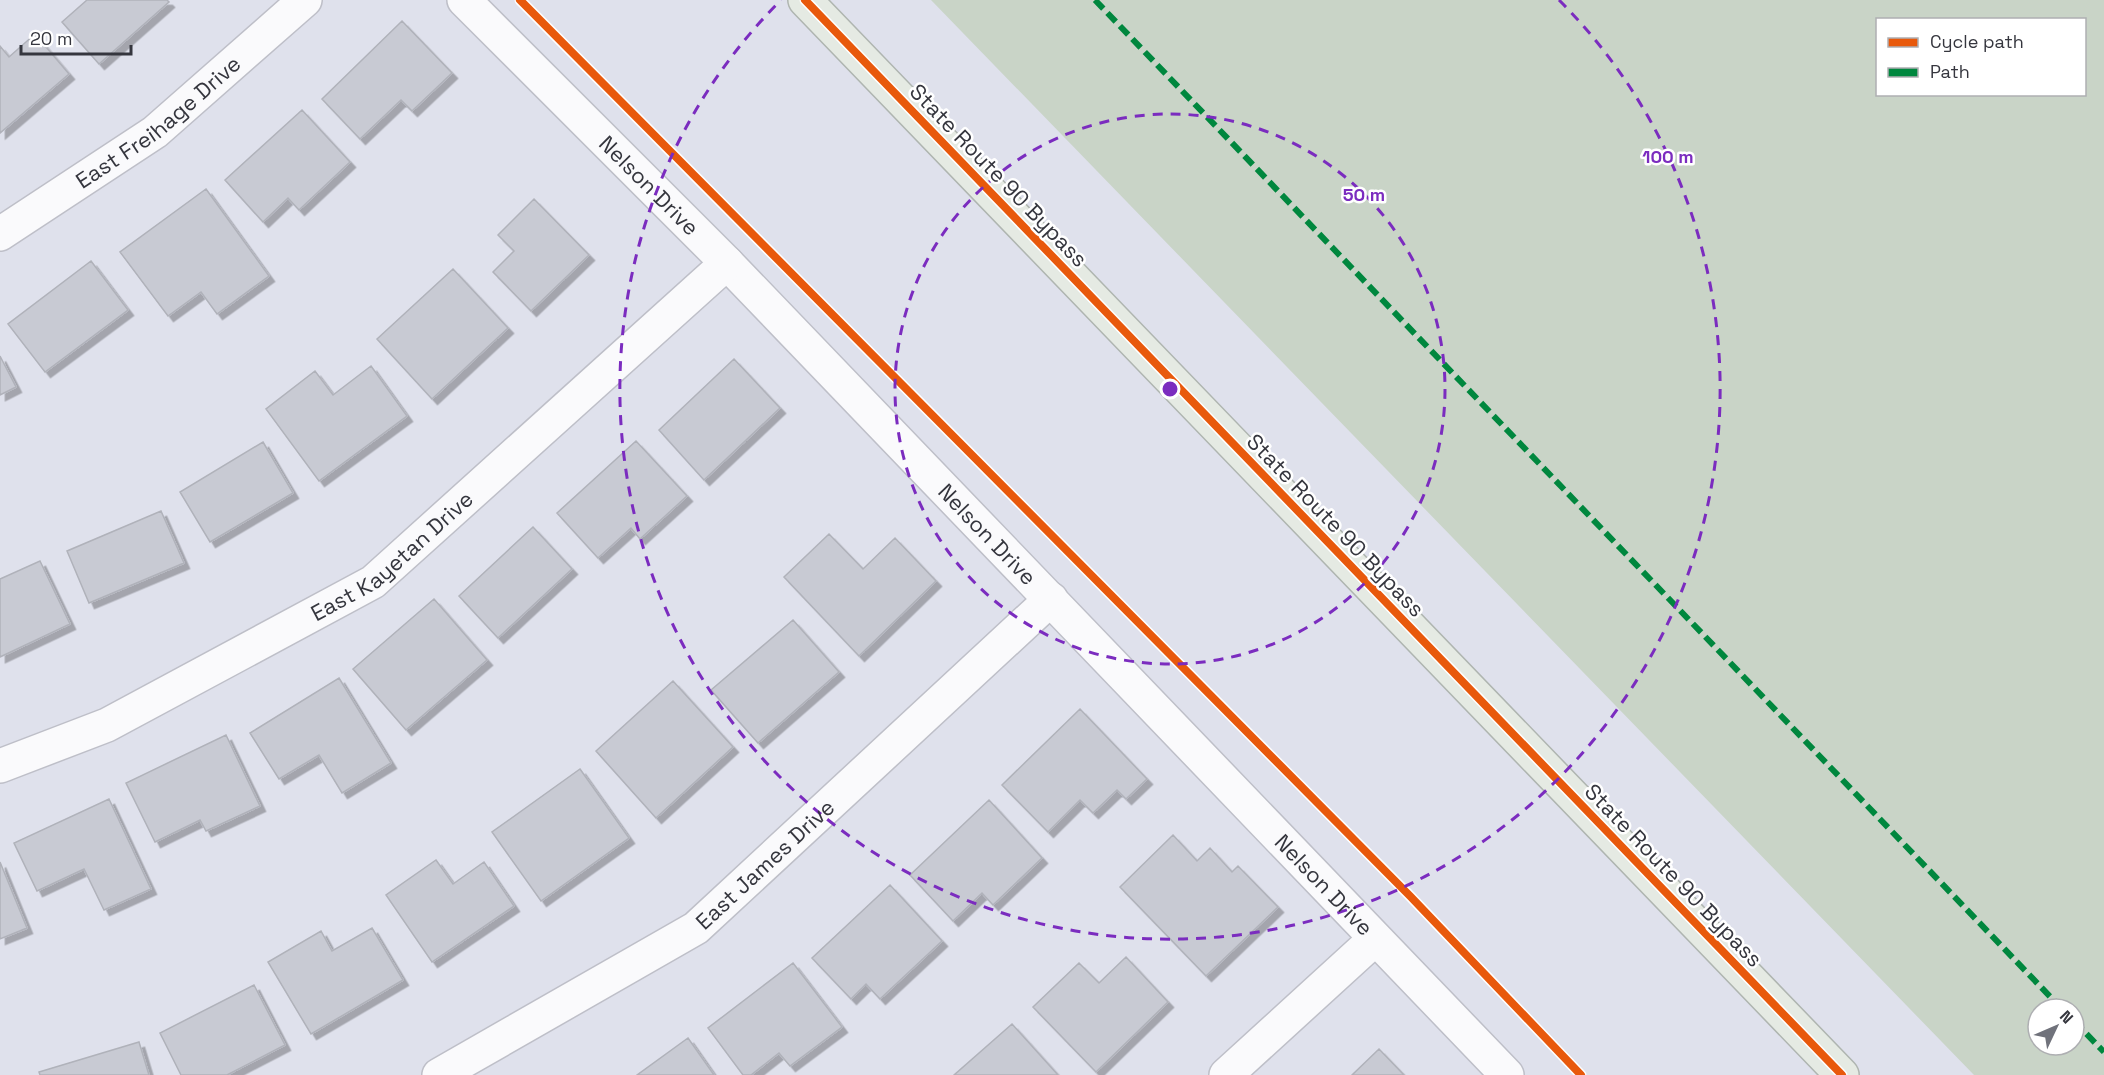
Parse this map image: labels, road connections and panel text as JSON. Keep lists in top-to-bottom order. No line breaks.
{"streets":{"highway":["State Route 90 Bypass"],"street":["East Freihage Drive","Nelson Drive","East Kayetan Drive","East James Drive"]},"crossings":[["Nelson Drive","East Kayetan Drive"],["Nelson Drive","East James Drive"]],"legend":["Cycle path","Path"],"scale_bar":"20 m","north":"top right","rings":["100 m","50 m"]}
